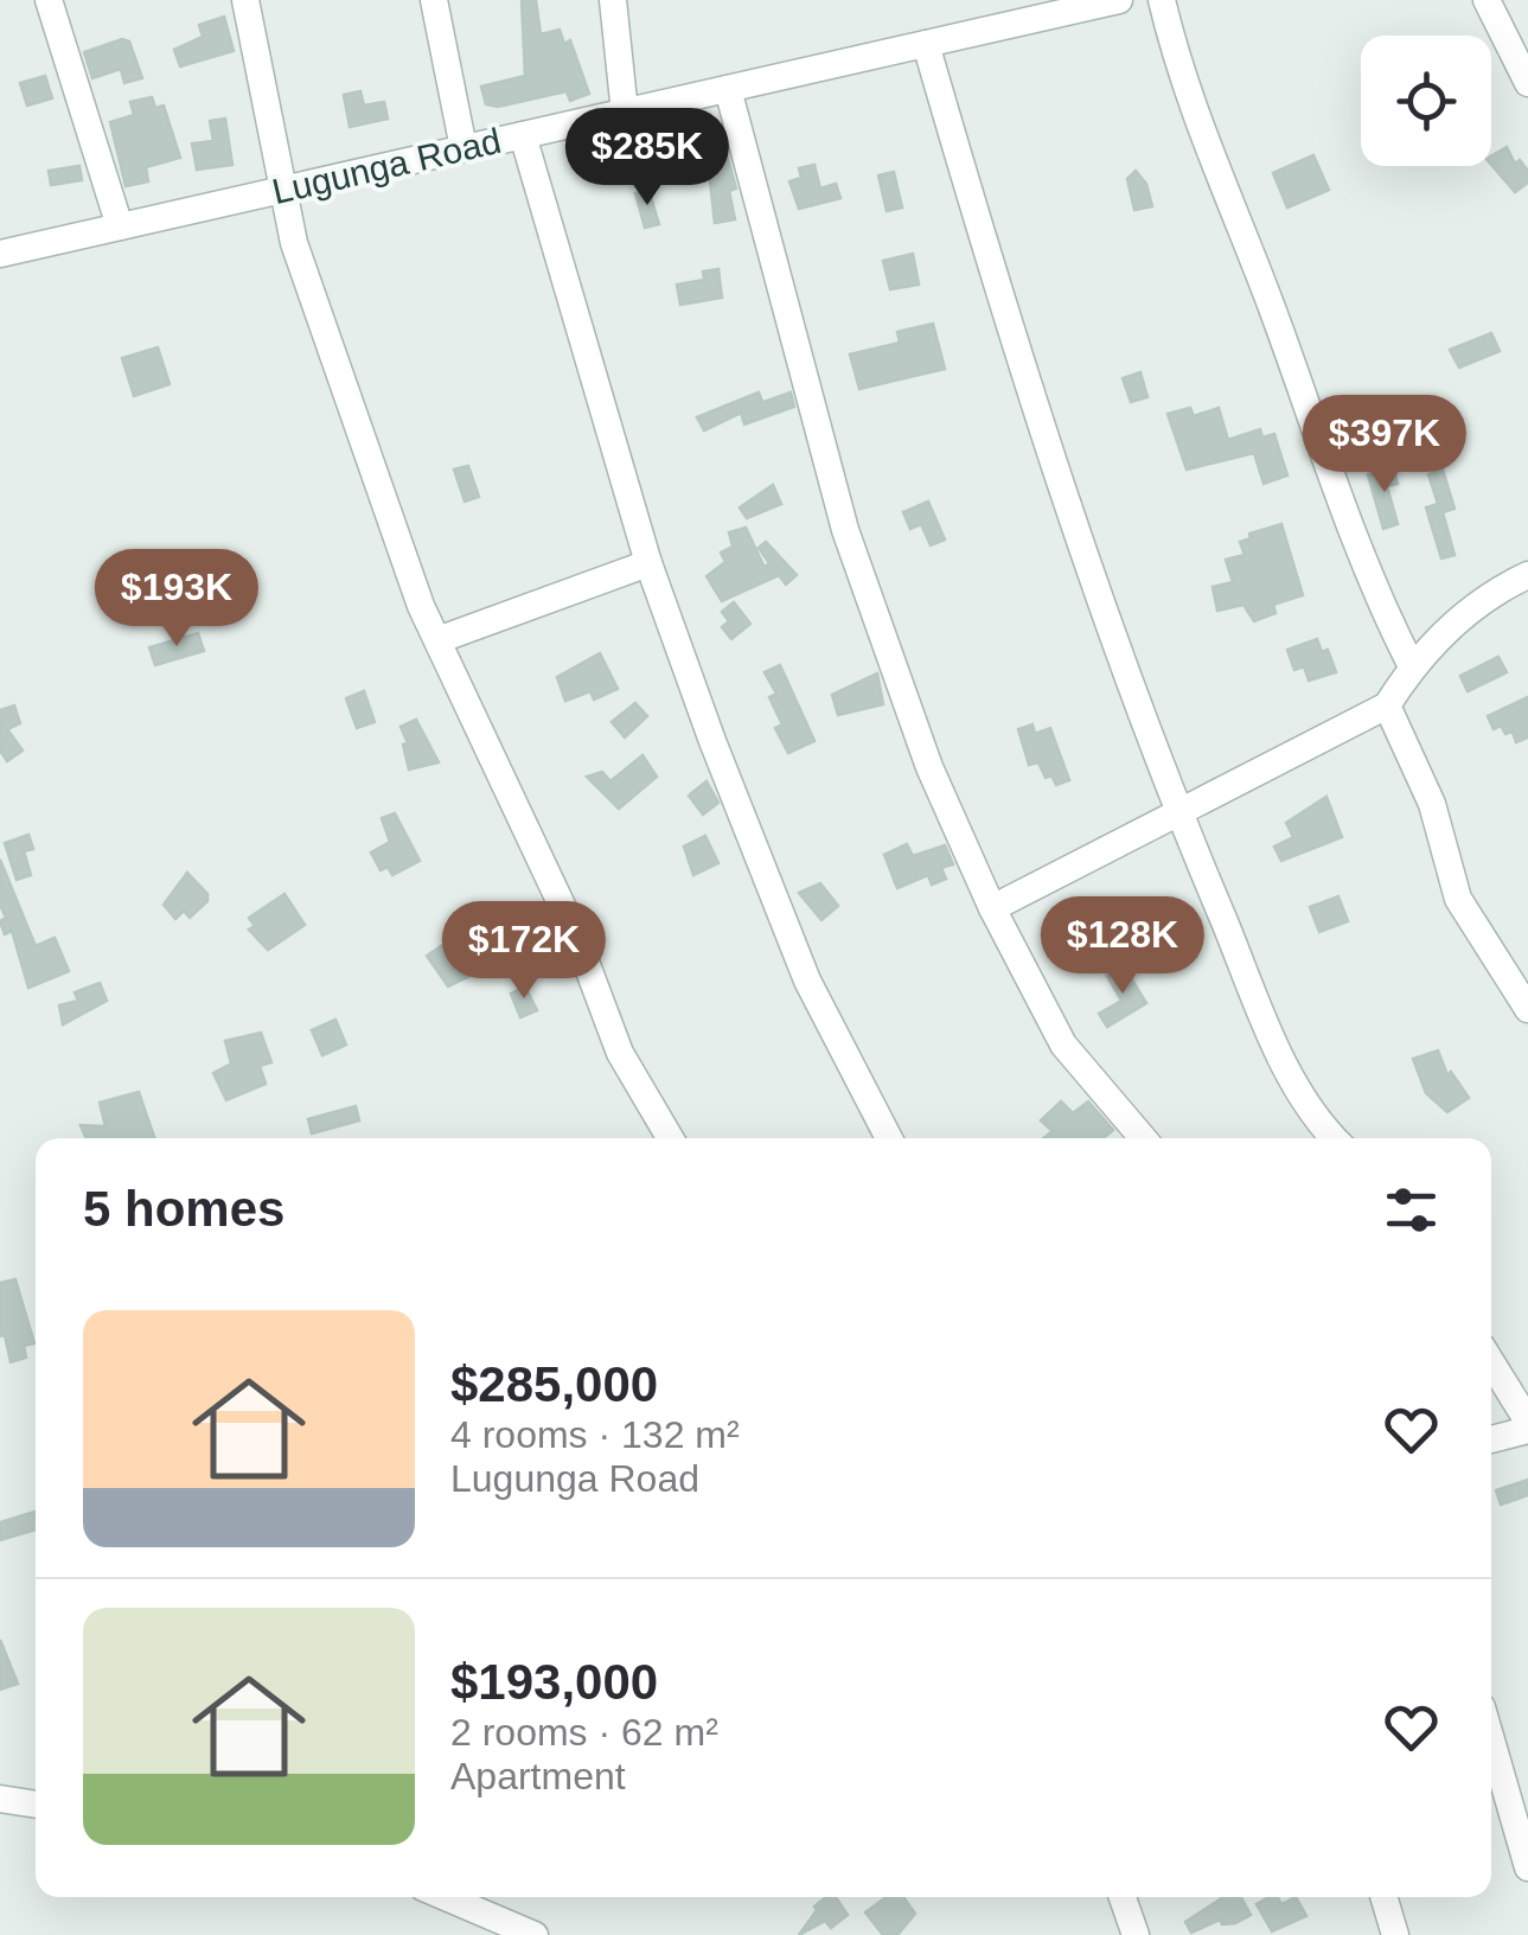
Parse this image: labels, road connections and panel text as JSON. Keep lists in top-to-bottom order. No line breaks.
{"streets":{"street":["Lugunga Road"]},"page":{"price":["$285K","$397K","$193K","$128K","$172K"],"heading":"5 homes","list":[{"name":"$285,000","note":"4 rooms · 132 m² · Lugunga Road"},{"name":"$193,000","note":"2 rooms · 62 m² · Apartment"}]}}
